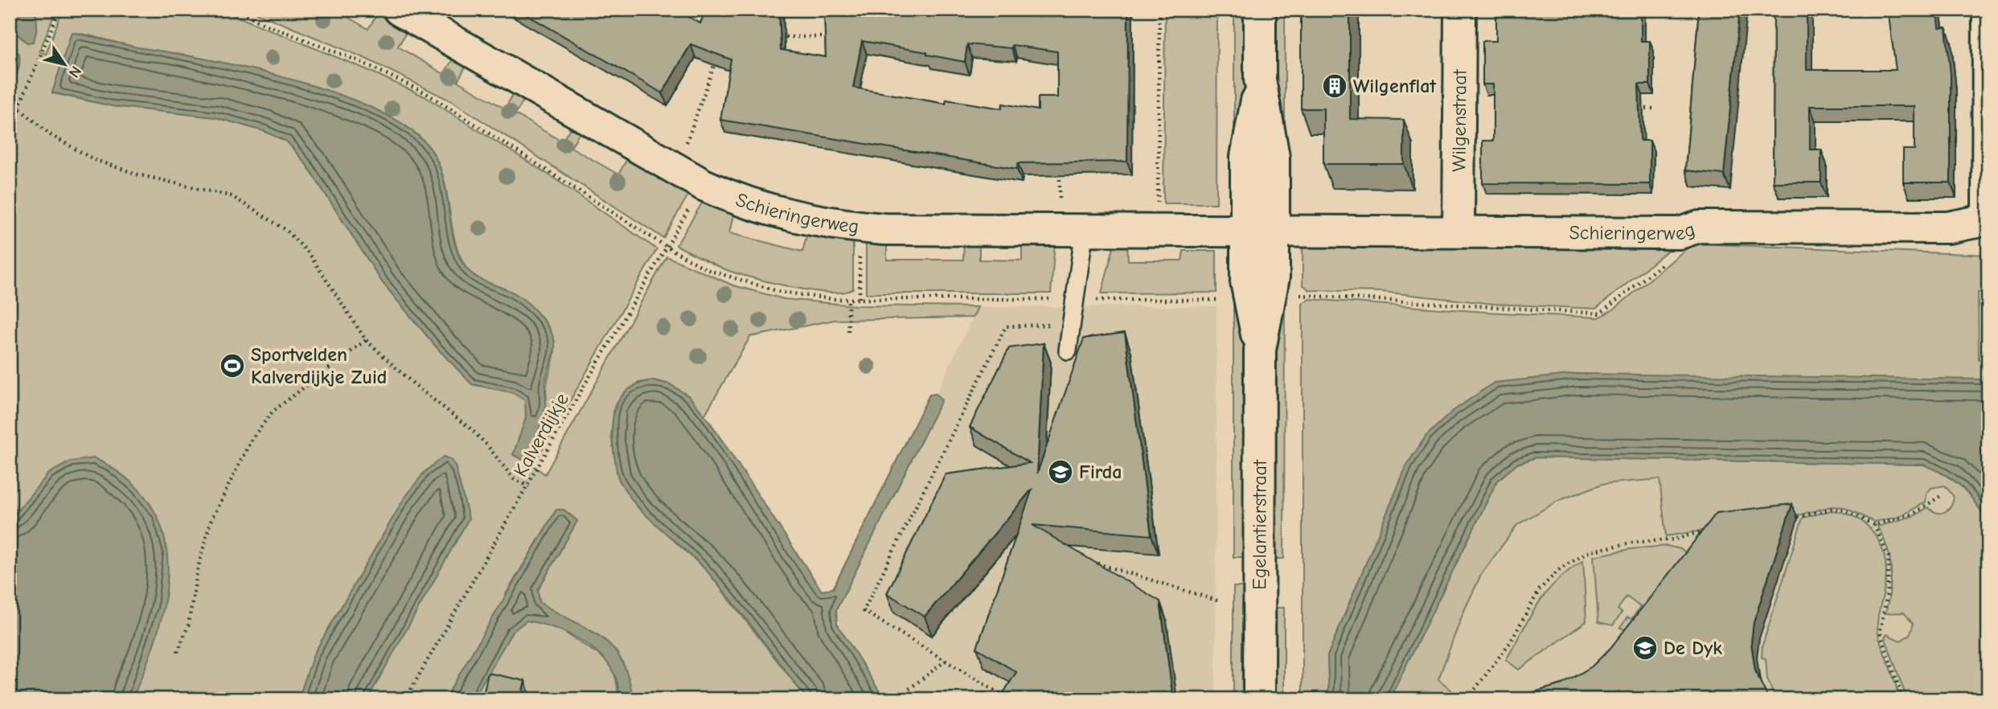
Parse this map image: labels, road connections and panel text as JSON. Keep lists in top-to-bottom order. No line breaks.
{"streets":{"street":["Wilgenstraat","Schieringerweg","Egelantierstraat"],"path":["Kalverdijkje"]},"crossings":[["Wilgenstraat","Schieringerweg"],["Schieringerweg","Kalverdijkje"],["Schieringerweg","Egelantierstraat"]],"places":{"building":["Wilgenflat"],"sports":["Sportvelden Kalverdijkje Zuid"],"school or university":["Firda","De Dyk"]},"north":"bottom right"}
